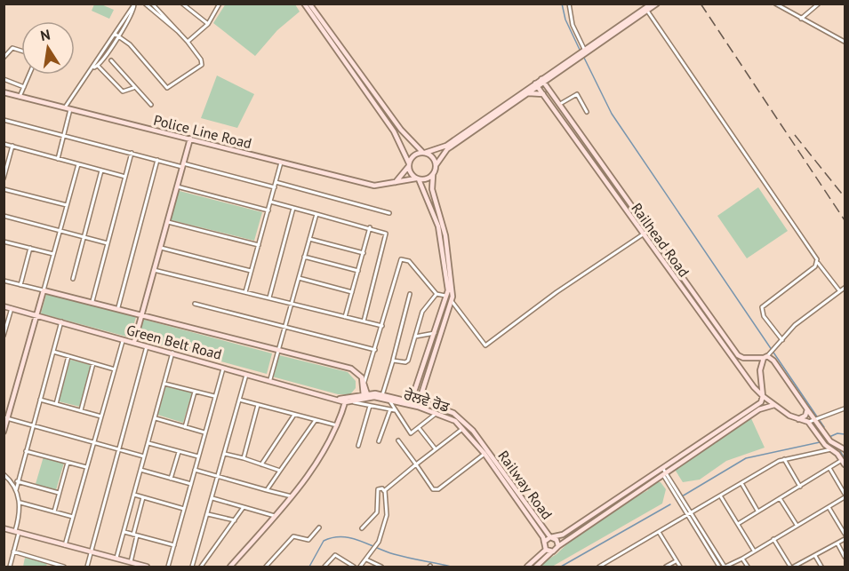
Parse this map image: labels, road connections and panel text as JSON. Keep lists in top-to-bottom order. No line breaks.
{"streets":{"main road":["Police Line Road","Railhead Road","Green Belt Road","ਰੇਲਵੇ ਰੋਡ","Railway Road"]},"crossings":[["Railhead Road","Railway Road"],["Green Belt Road","Railway Road"],["ਰੇਲਵੇ ਰੋਡ","Railway Road"]],"north":"top"}
